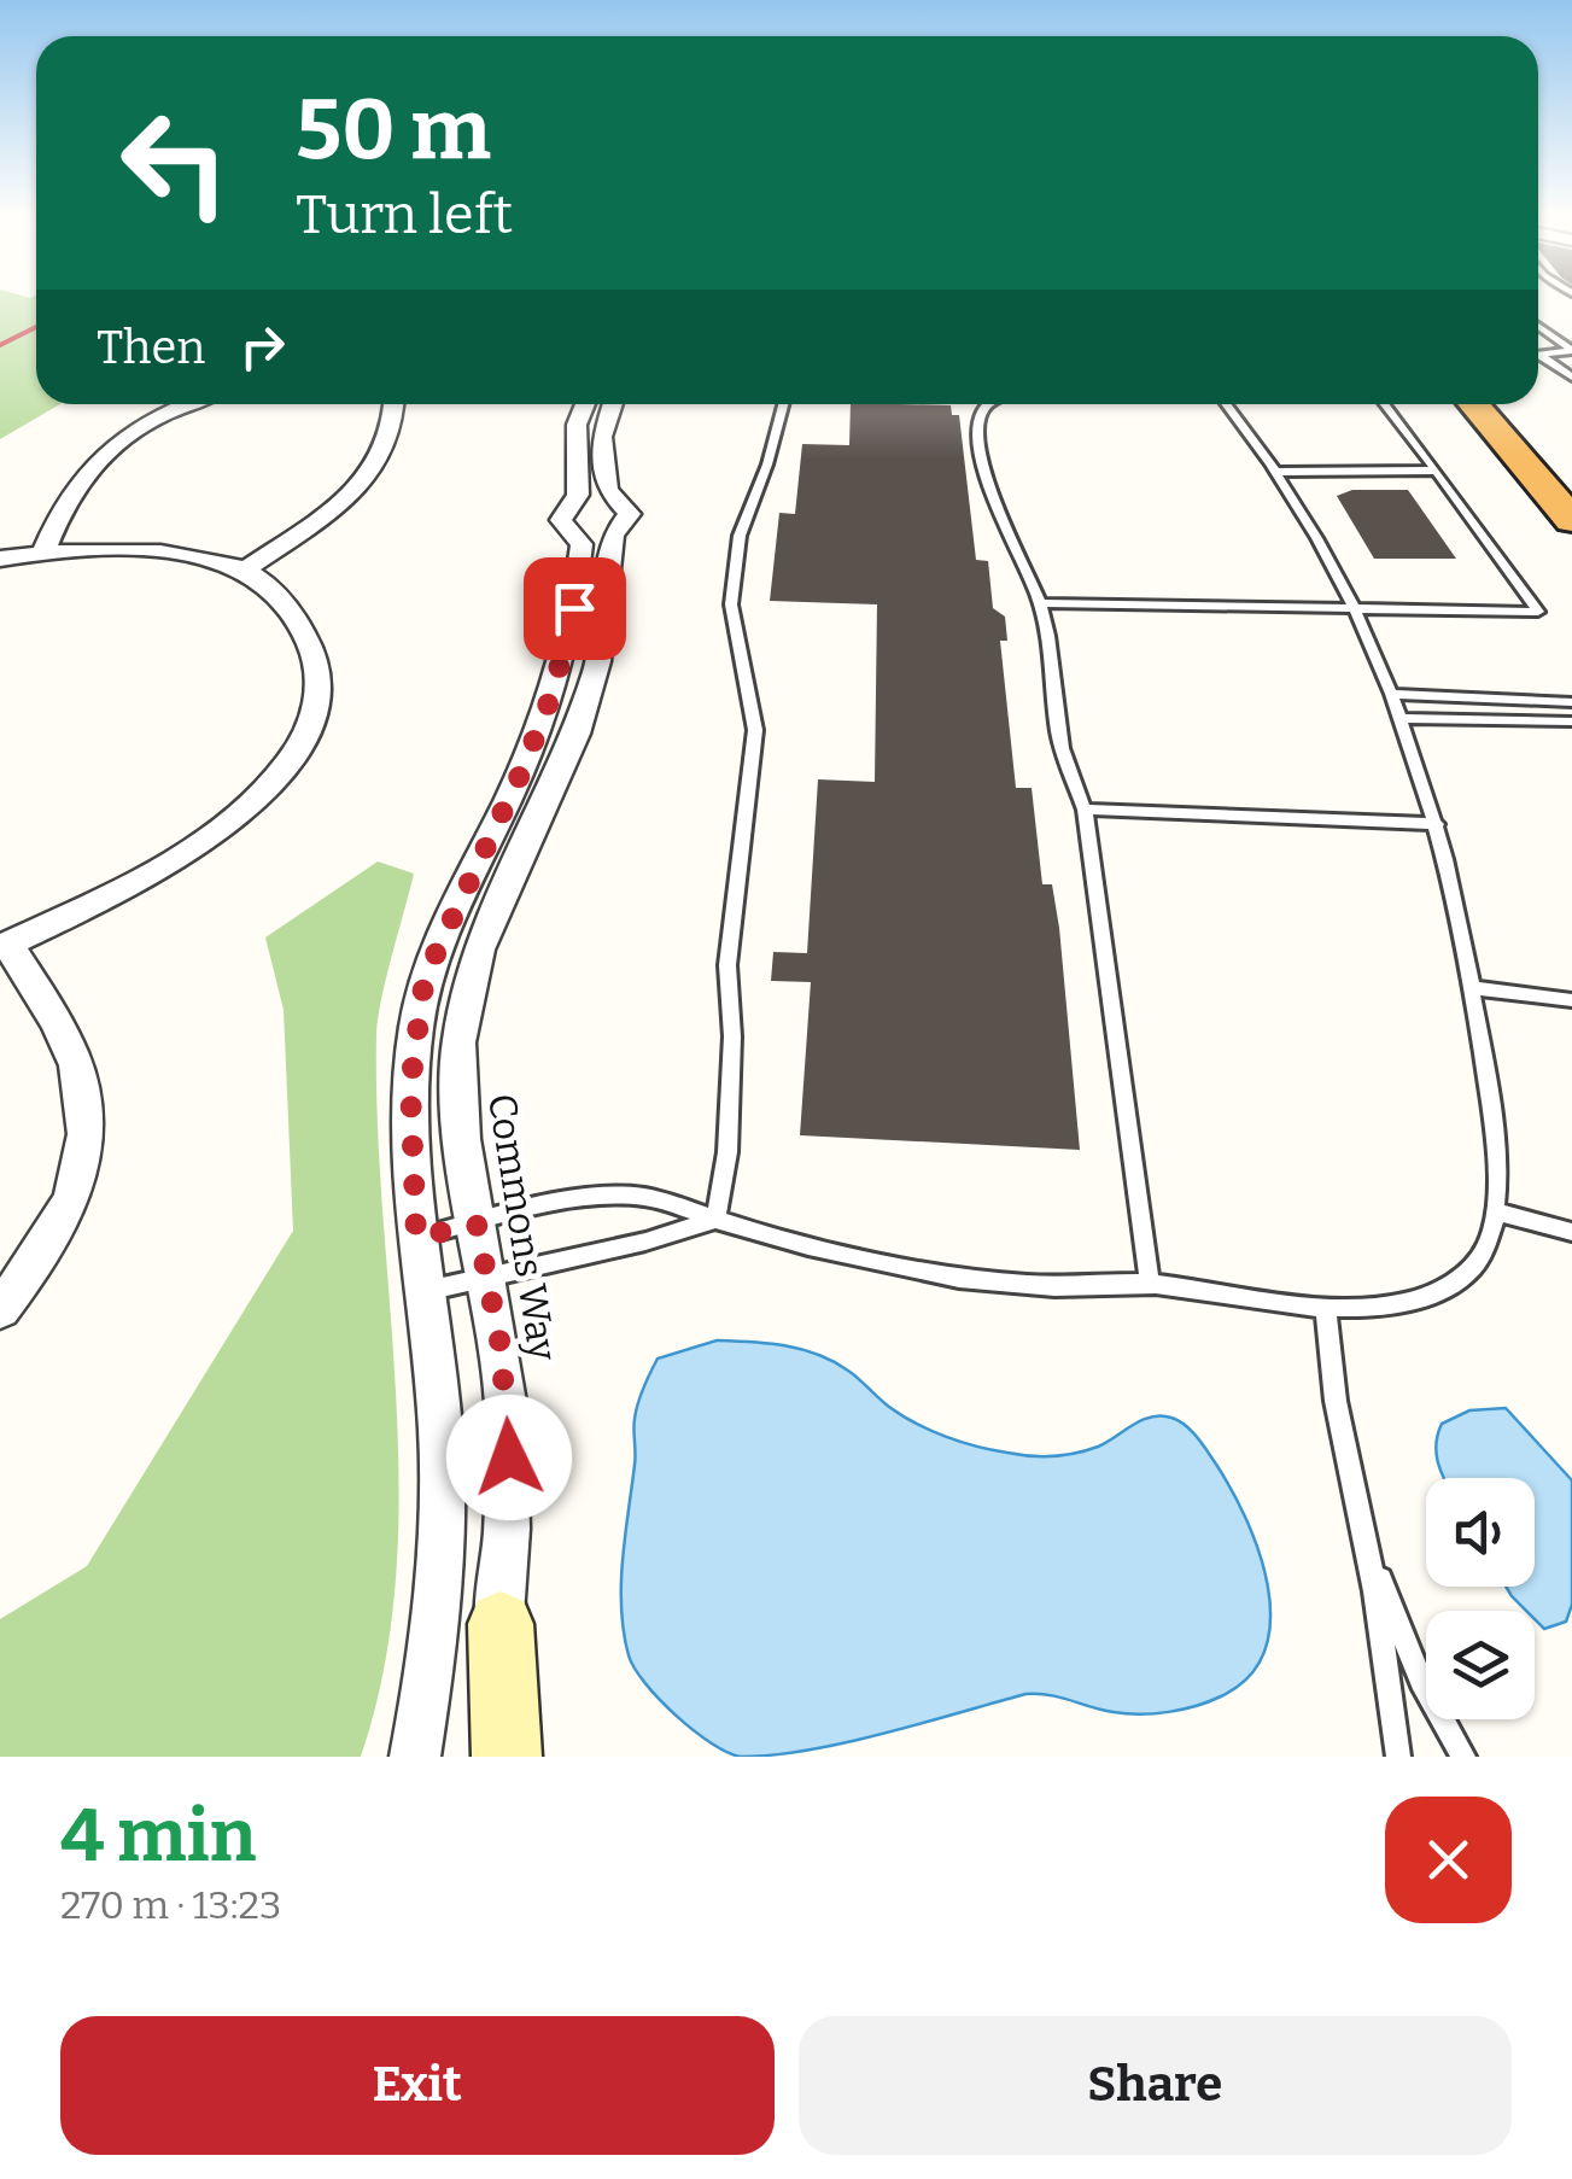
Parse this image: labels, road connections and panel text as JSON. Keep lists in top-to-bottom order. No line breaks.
{"streets":{"street":["Commons Way"]},"page":{"turn":["50 m","Turn left"],"then":"Then","heading":["4 min","270 m · 13:23"],"buttons":["Exit","Share"]}}
